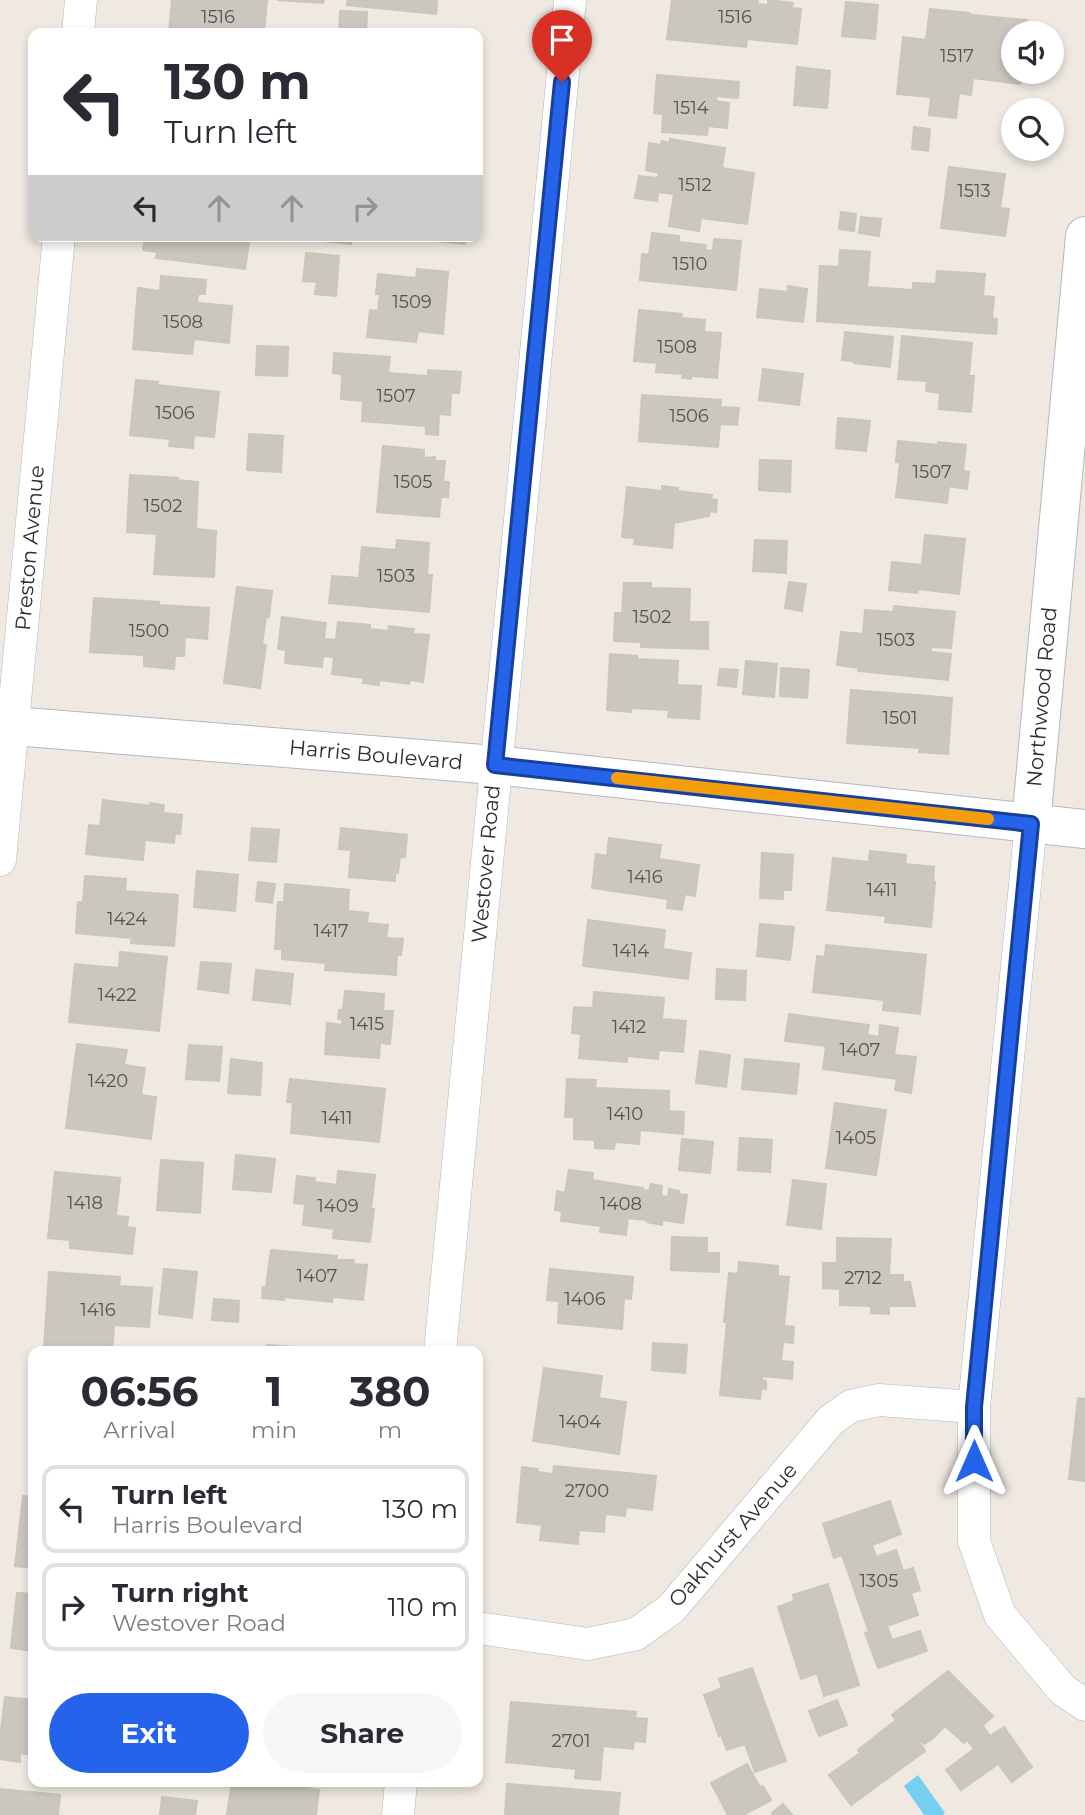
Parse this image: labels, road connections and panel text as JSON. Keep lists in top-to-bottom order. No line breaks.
{"streets":{"street":["Preston Avenue","Northwood Road","Harris Boulevard","Westover Road","Oakhurst Avenue"]},"crossings":[["Preston Avenue","Harris Boulevard"],["Northwood Road","Harris Boulevard"],["Northwood Road","Oakhurst Avenue"],["Harris Boulevard","Westover Road"]],"house_numbers":["1516","1516","1517","1514","1512","1513","1510","1509","1508","1508","1507","1506","1506","1507","1505","1502","1503","1502","1500","1503","1501","1416","1411","1424","1417","1414","1422","1415","1412","1407","1420","1410","1411","1405","1418","1408","1409","1407","2712","1406","1416","1404","2700","1305","2701"],"page":{"turn":["130 m","Turn left"],"eta":["06:56","Arrival","1","min","380","m"],"list":[{"name":"Turn left","note":"Harris Boulevard","value":"130 m"},{"name":"Turn right","note":"Westover Road","value":"110 m"}],"buttons":["Exit","Share"]}}
